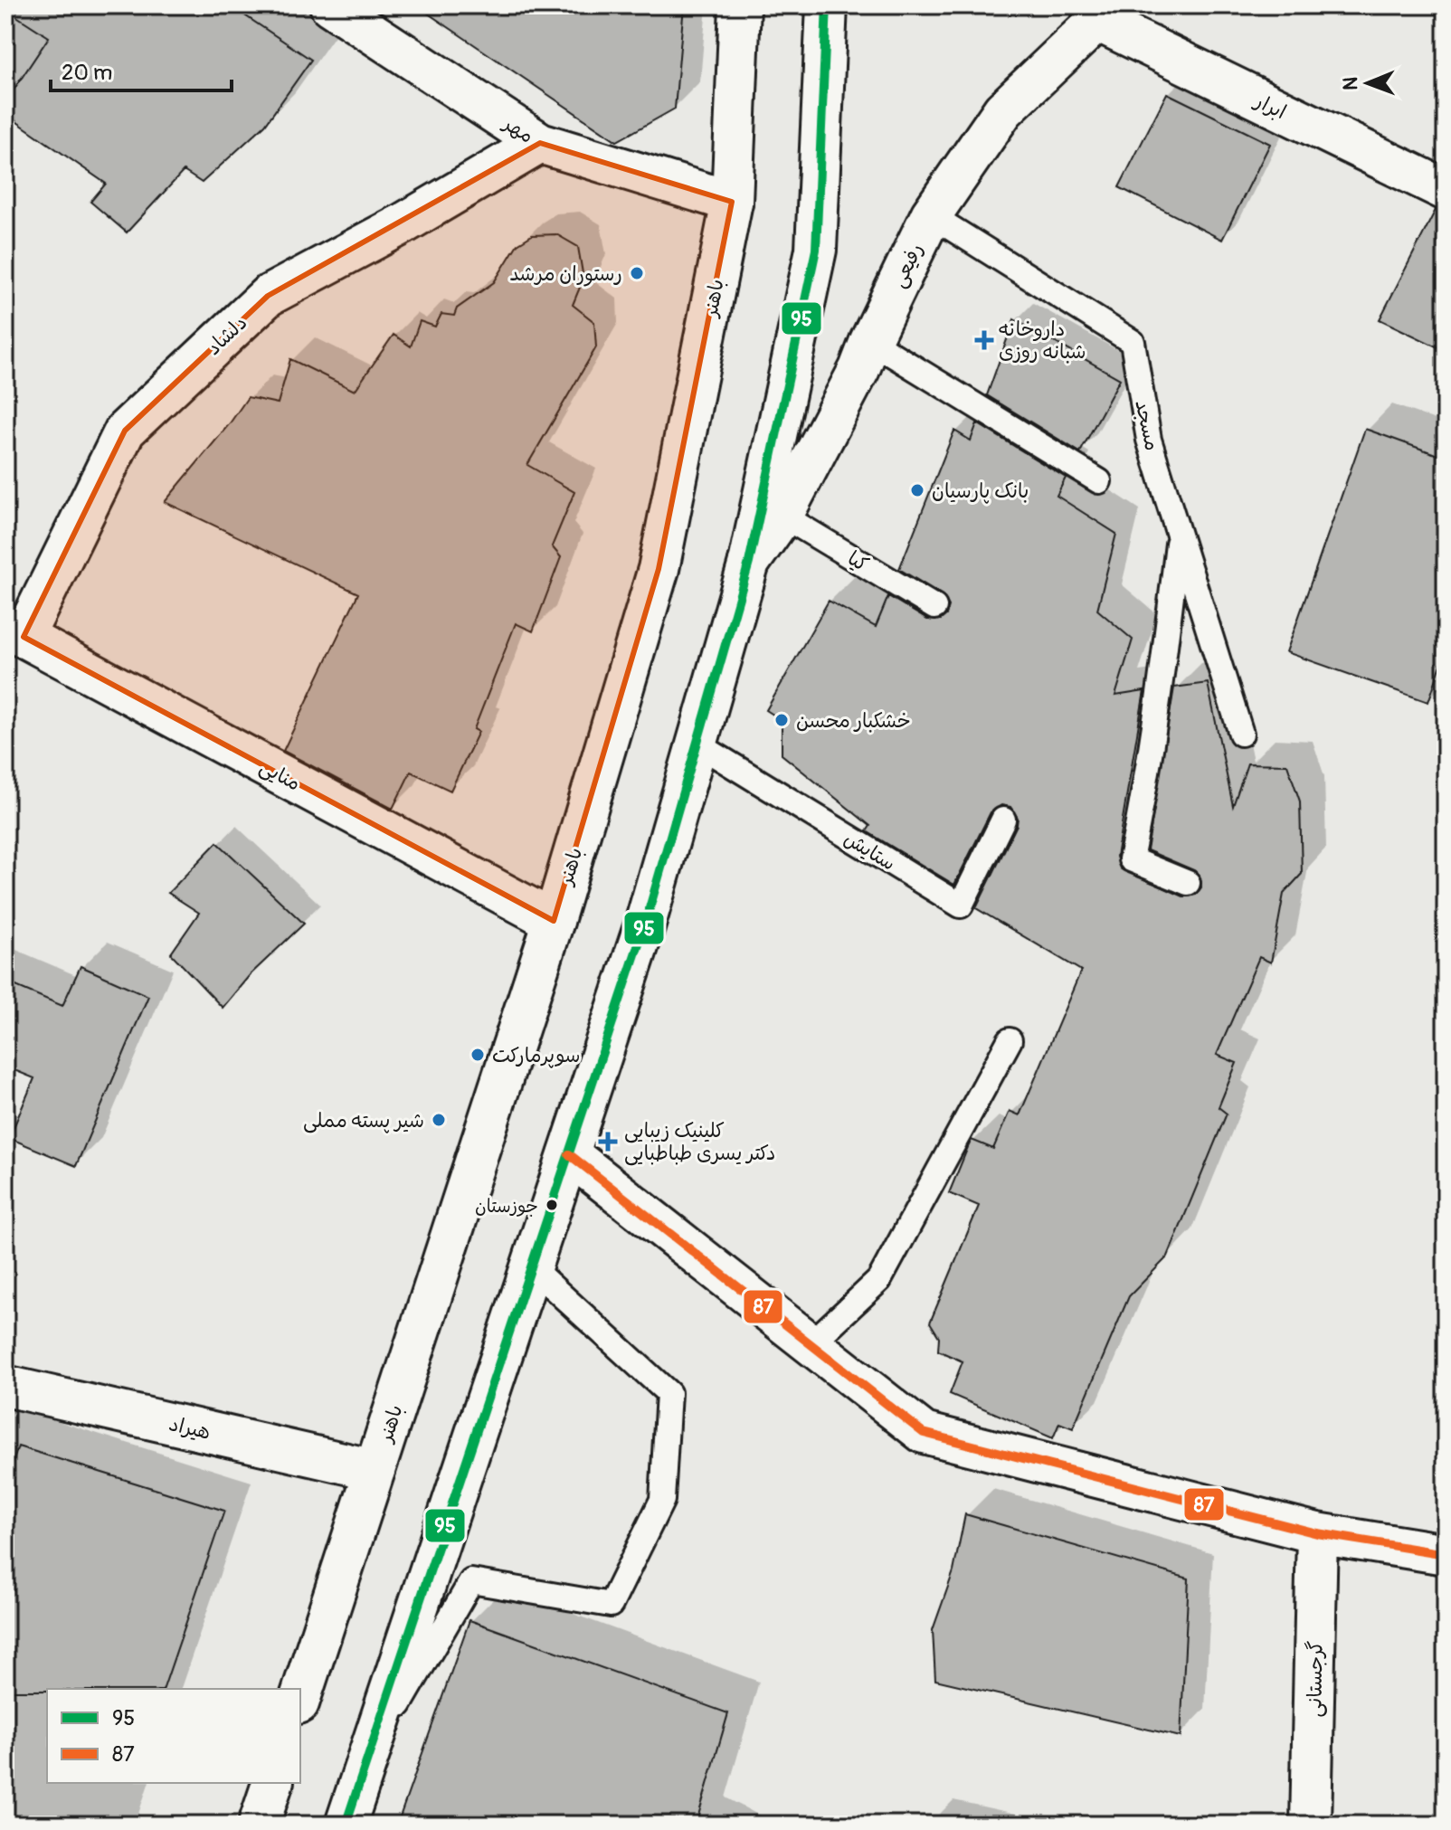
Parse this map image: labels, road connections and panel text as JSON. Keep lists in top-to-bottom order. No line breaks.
{"streets":{"street":["ابرار","مهر","رفیعی","باهنر","دلشاد","منایی","هیراد","گرجستانی"],"lane":["مسجد","کیا","ستایش"]},"crossings":[["ابرار","رفیعی"],["مهر","باهنر"],["مهر","دلشاد"],["رفیعی","مسجد"],["رفیعی","کیا"],["باهنر","منایی"],["باهنر","هیراد"],["دلشاد","منایی"]],"places":{"other":["رستوران مرشد","بانک پارسیان","خشکبار محسن","سوپرمارکت","شیر پسته مملی","جوزستان"],"health":["داروخانه شبانه روزی","کلینیک زیبایی دکتر یسری طباطبایی"]},"lines":["transit line 95","transit line 87"],"legend":["95","87"],"scale_bar":"20 m","north":"left"}
